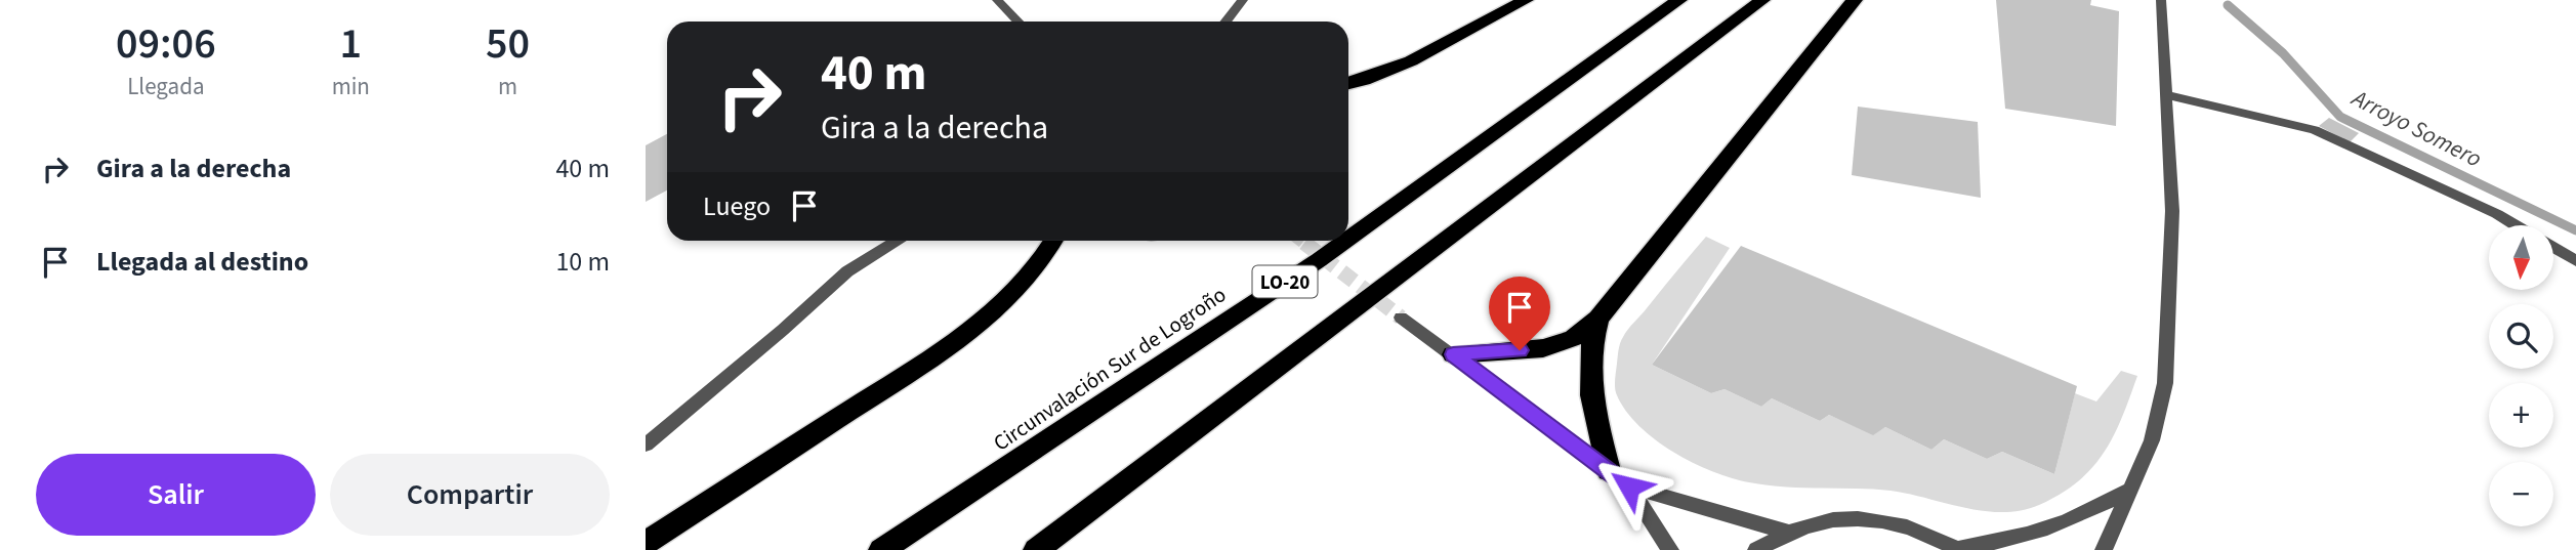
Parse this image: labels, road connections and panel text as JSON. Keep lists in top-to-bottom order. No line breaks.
{"streets":{"highway":["LO-20","Circunvalación Sur de Logroño"]},"water":["Arroyo Somero"],"north":"bottom","page":{"eta":["09:06","Llegada","1","min","50","m"],"turn":["40 m","Gira a la derecha"],"list":[{"name":"Gira a la derecha","value":"40 m"},{"name":"Llegada al destino","value":"10 m"}],"then":"Luego","map_buttons":["+","−"],"buttons":["Salir","Compartir"]}}
